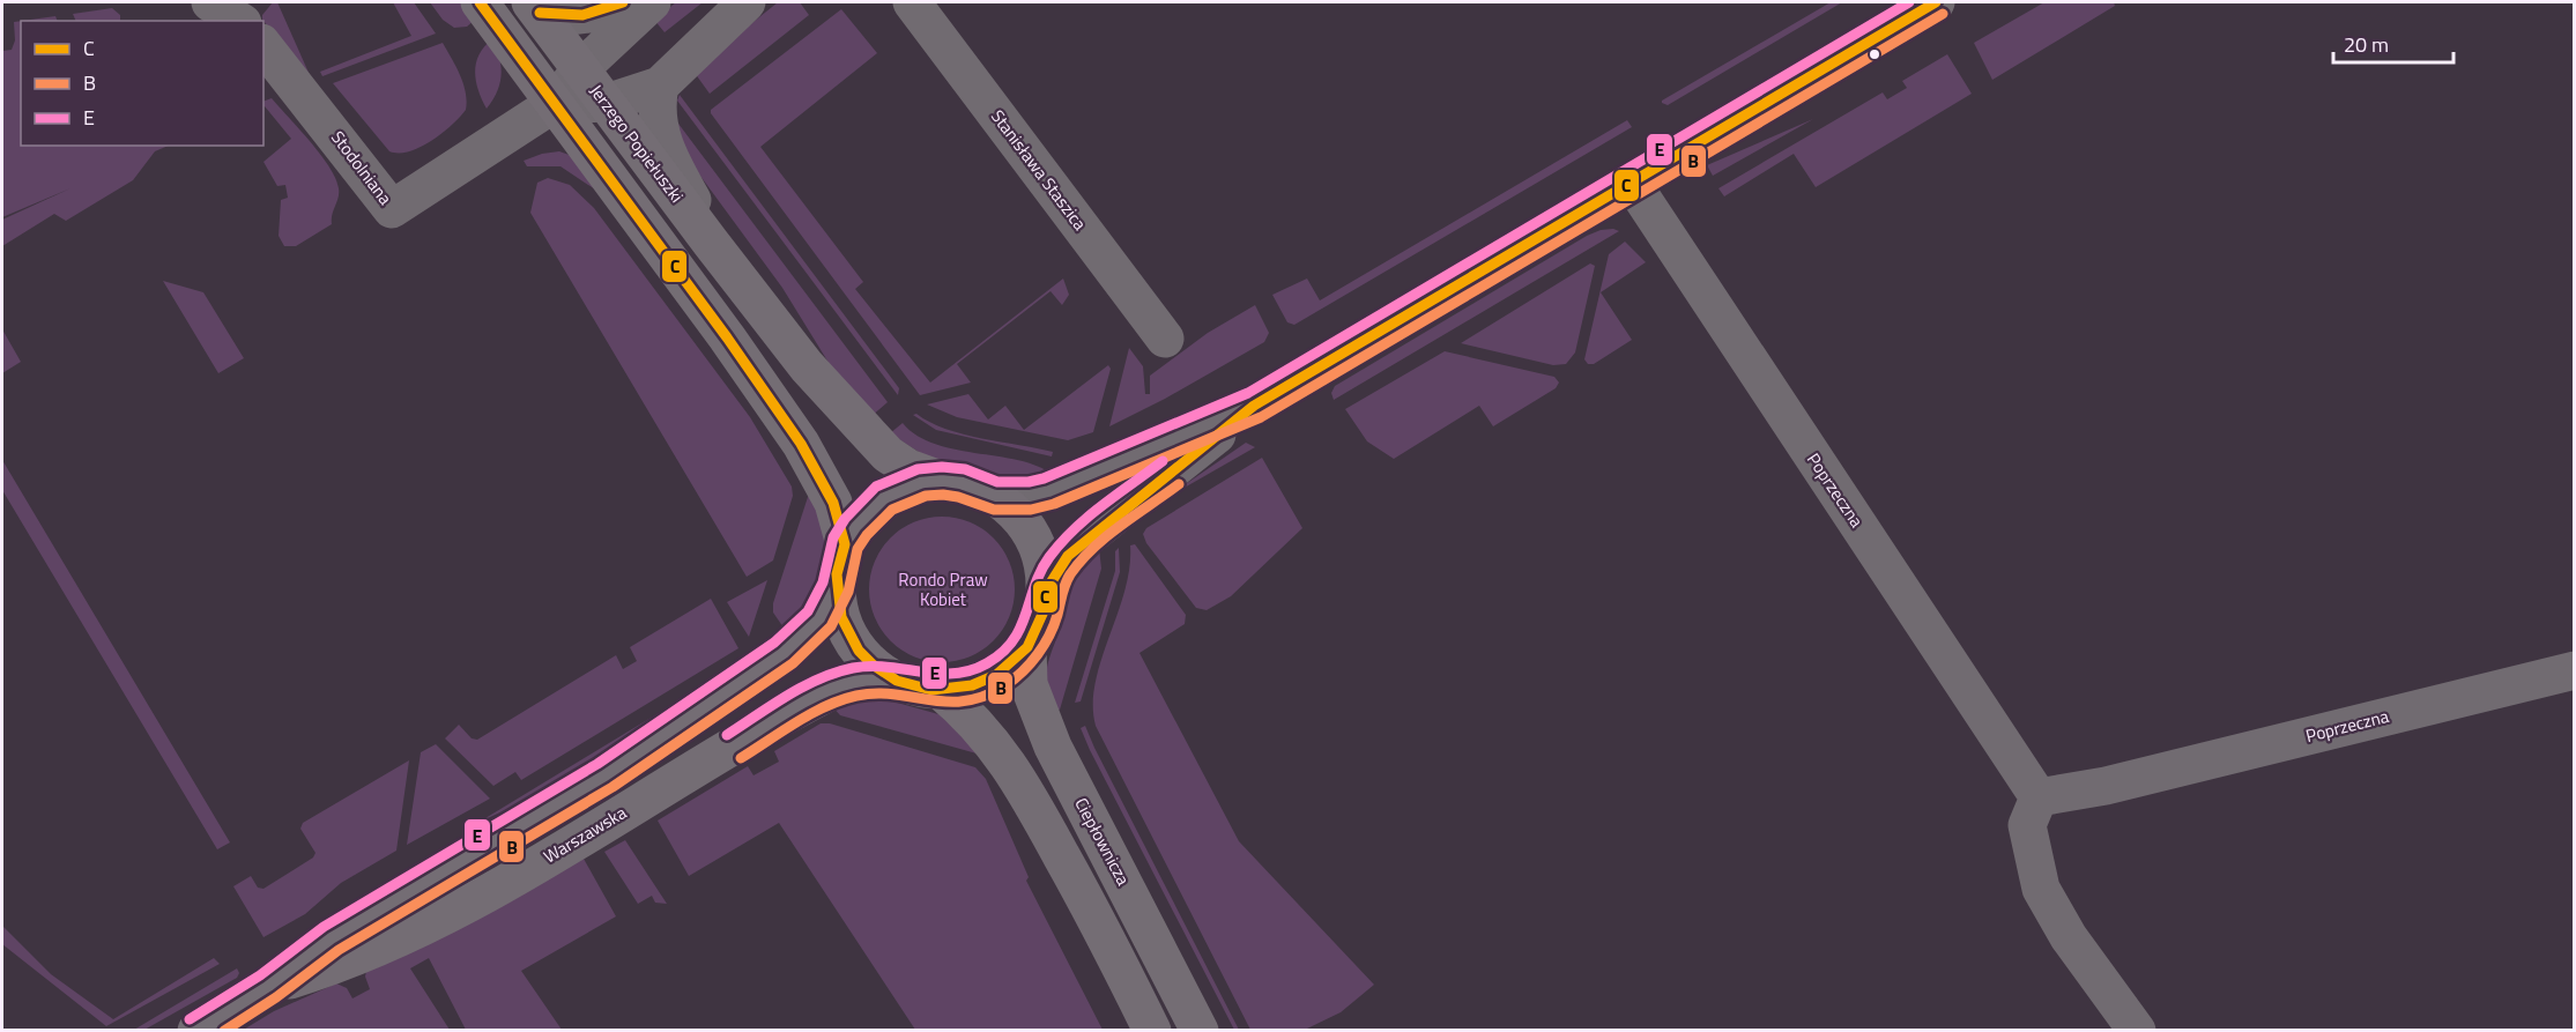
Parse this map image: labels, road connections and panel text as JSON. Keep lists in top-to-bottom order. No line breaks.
{"streets":{"main road":["Jerzego Popiełuszki","Warszawska","Ciepłownicza"],"street":["Stodolniana","Stanisława Staszica","Poprzeczna"]},"crossings":[["Jerzego Popiełuszki","Warszawska"],["Jerzego Popiełuszki","Ciepłownicza"],["Warszawska","Ciepłownicza"]],"parks":["Rondo Praw Kobiet"],"lines":["transit line C","transit line E","transit line B"],"legend":["C","B","E"],"scale_bar":"20 m"}
